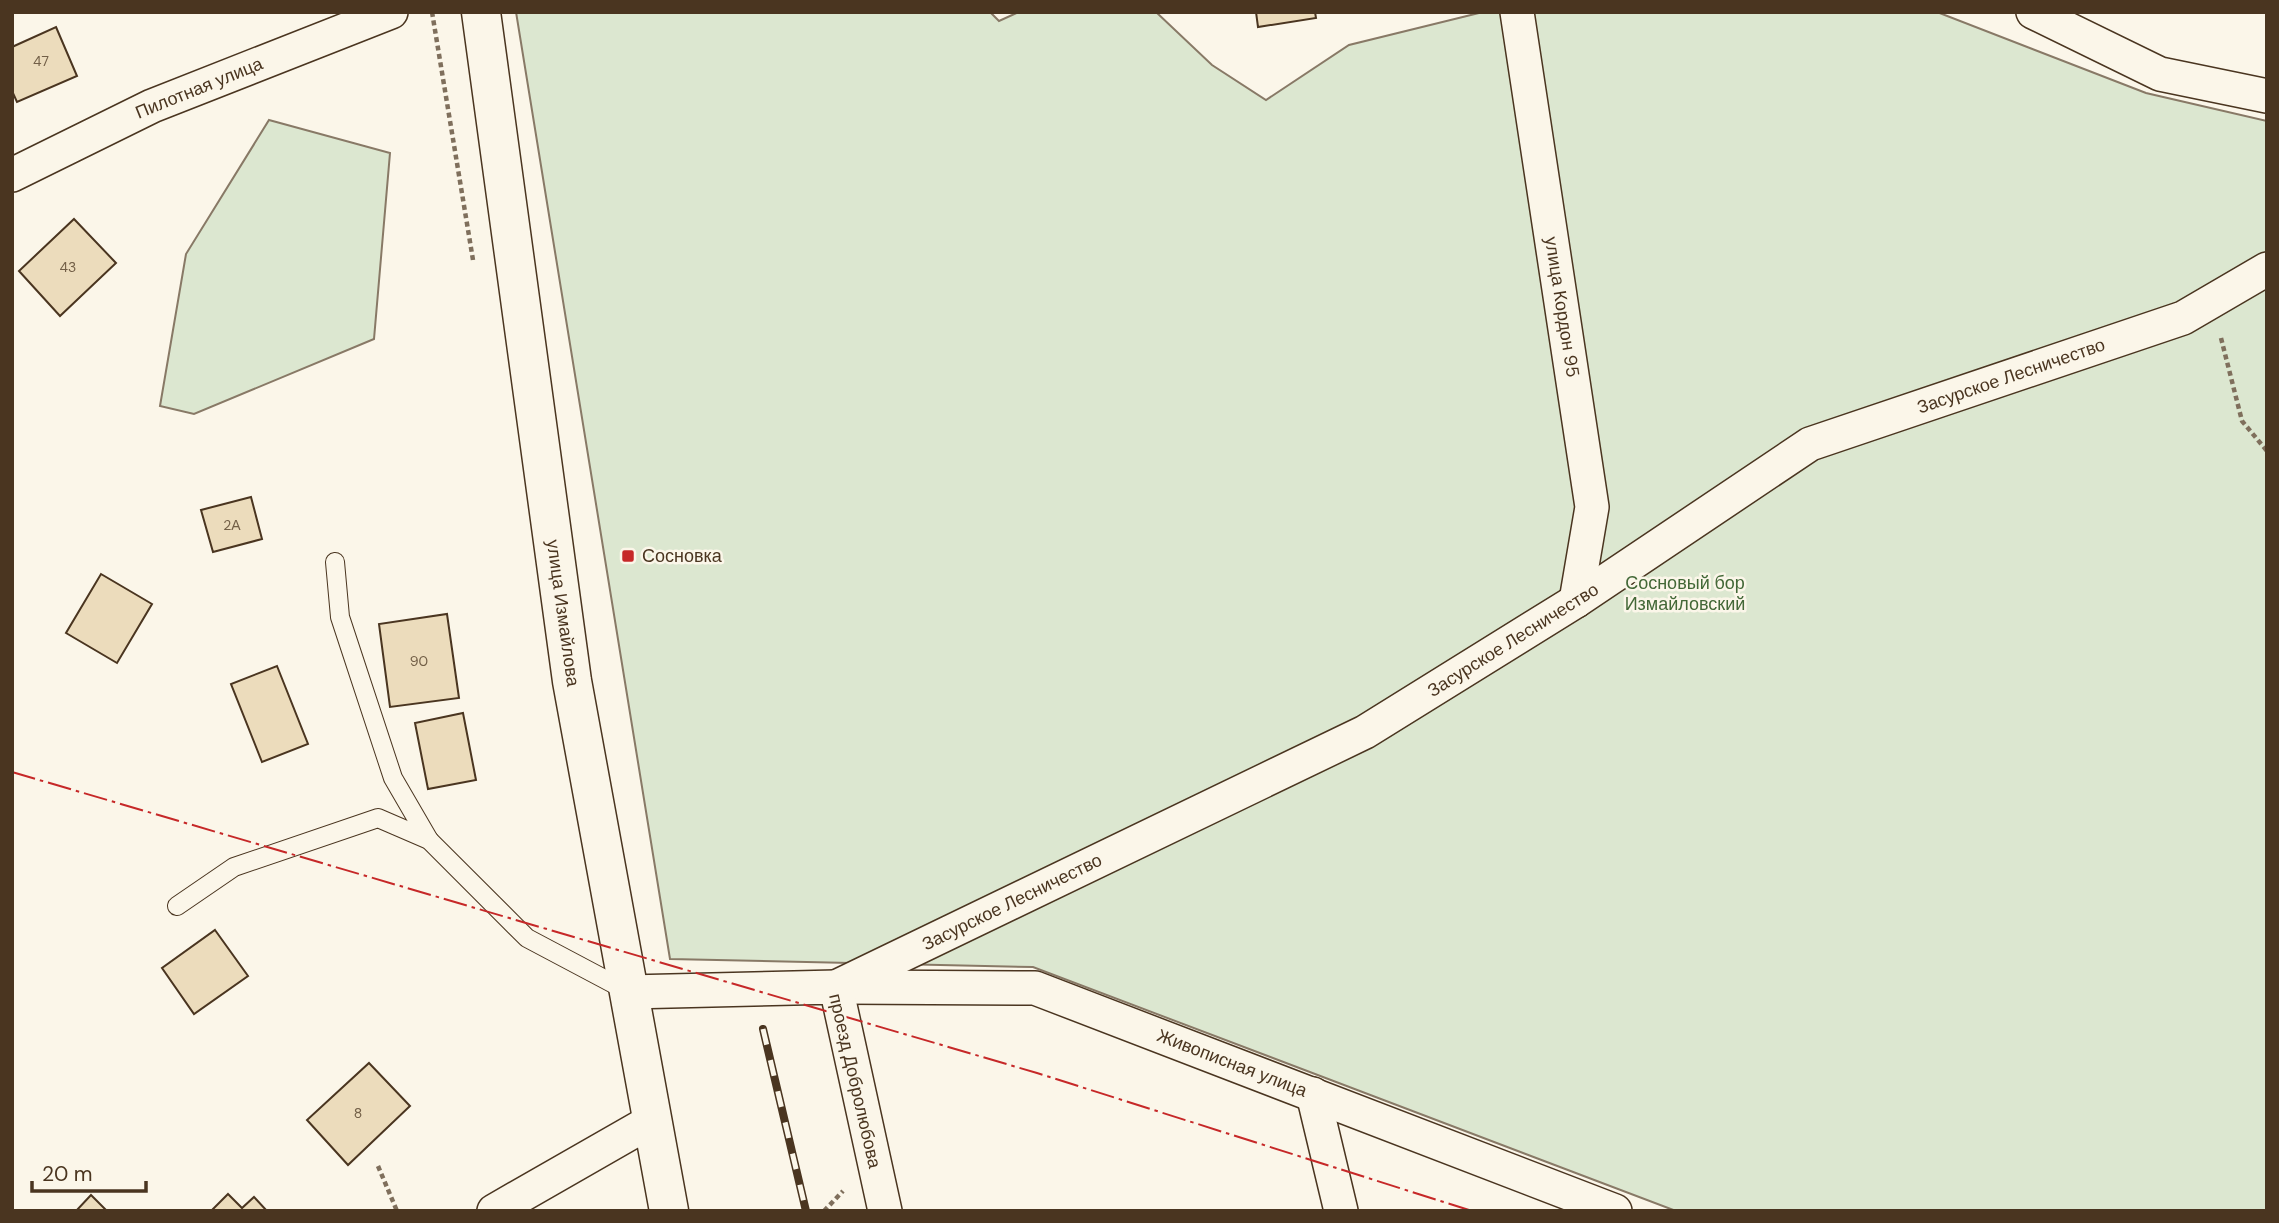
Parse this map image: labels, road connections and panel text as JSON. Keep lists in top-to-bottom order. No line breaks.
{"streets":{"main road":["улица Измайлова"],"street":["Пилотная улица","улица Кордон 95","Засурское Лесничество","Живописная улица","проезд Добролюбова"]},"crossings":[["улица Кордон 95","Засурское Лесничество"],["Засурское Лесничество","Живописная улица"],["Засурское Лесничество","проезд Добролюбова"],["улица Измайлова","проезд Добролюбова"],["Живописная улица","проезд Добролюбова"]],"parks":["Сосновый бор Измайловский"],"places":{"transit":["Сосновка"]},"house_numbers":["47","43","2А","90","8"],"scale_bar":"20 m"}
